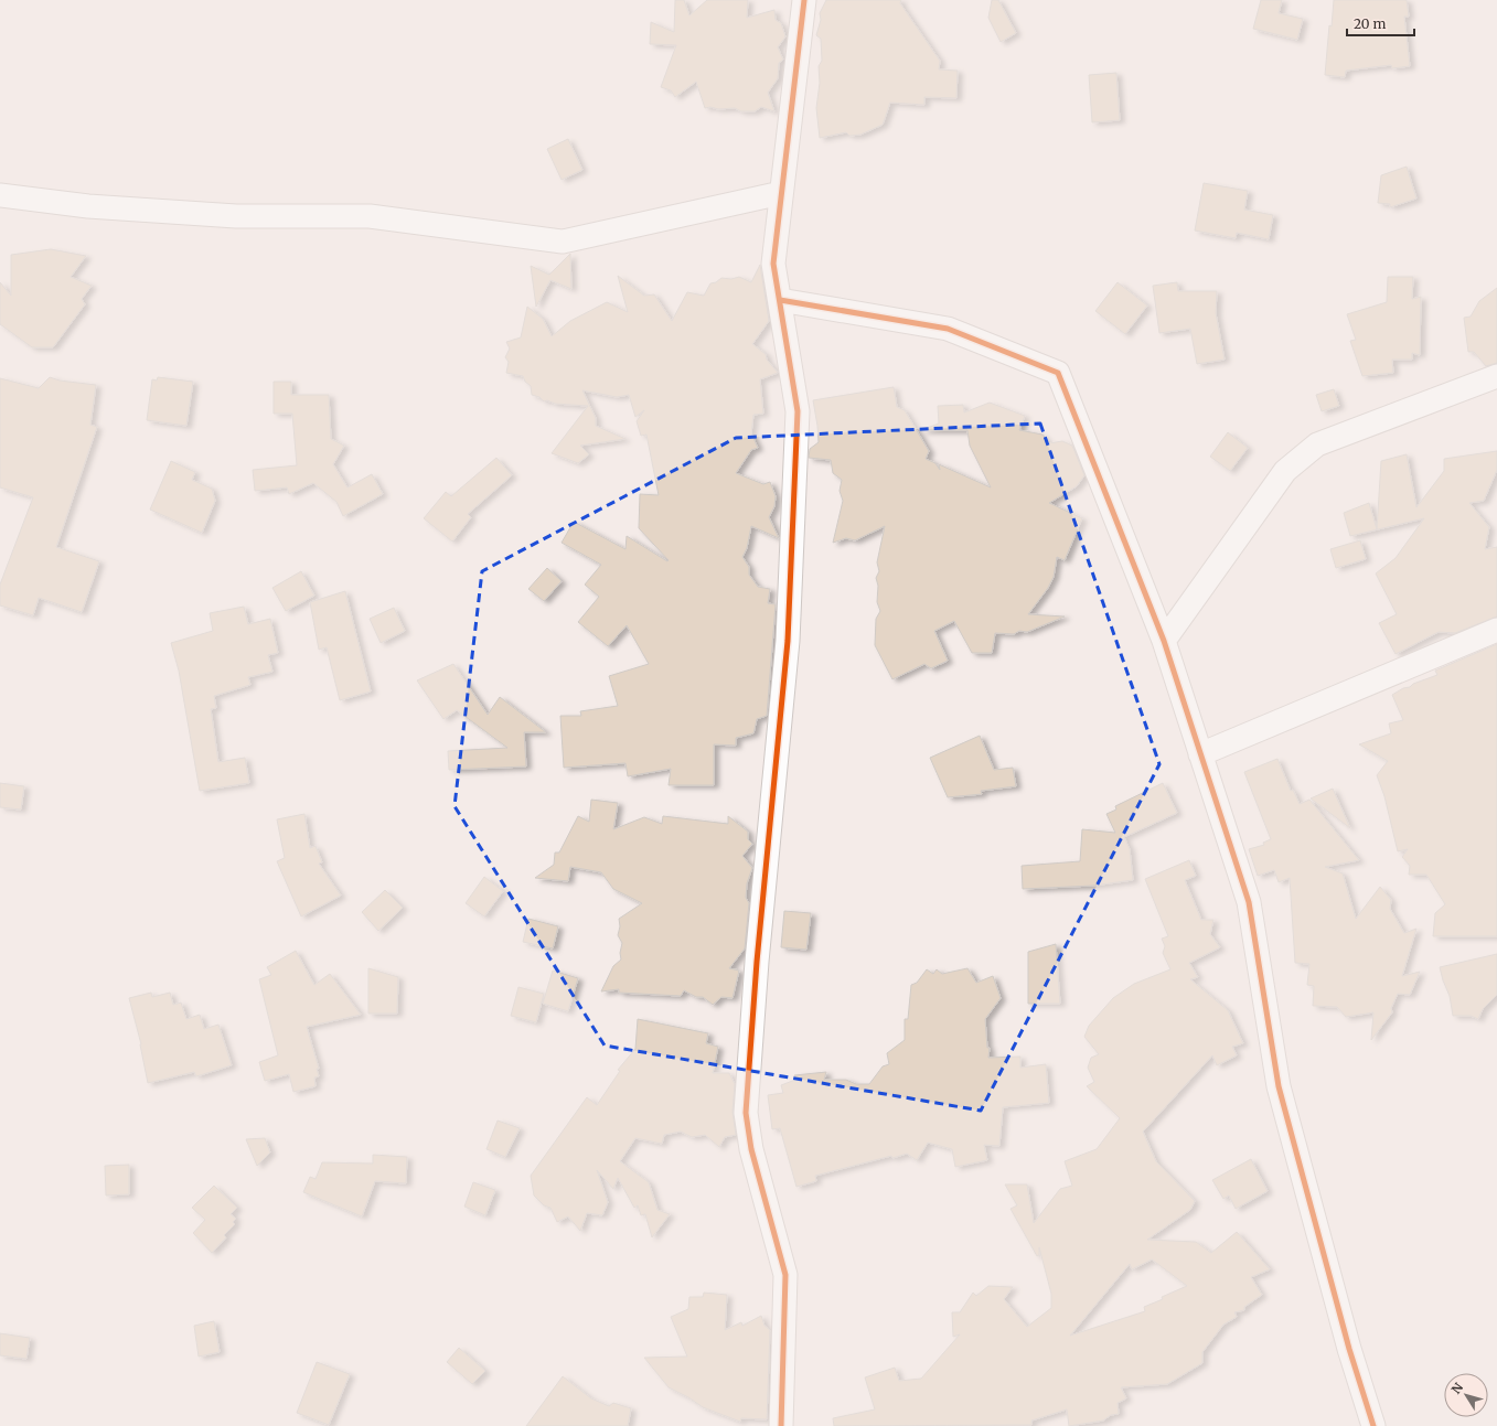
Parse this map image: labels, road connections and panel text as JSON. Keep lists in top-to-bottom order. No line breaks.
{"scale_bar":"20 m","north":"top left"}
